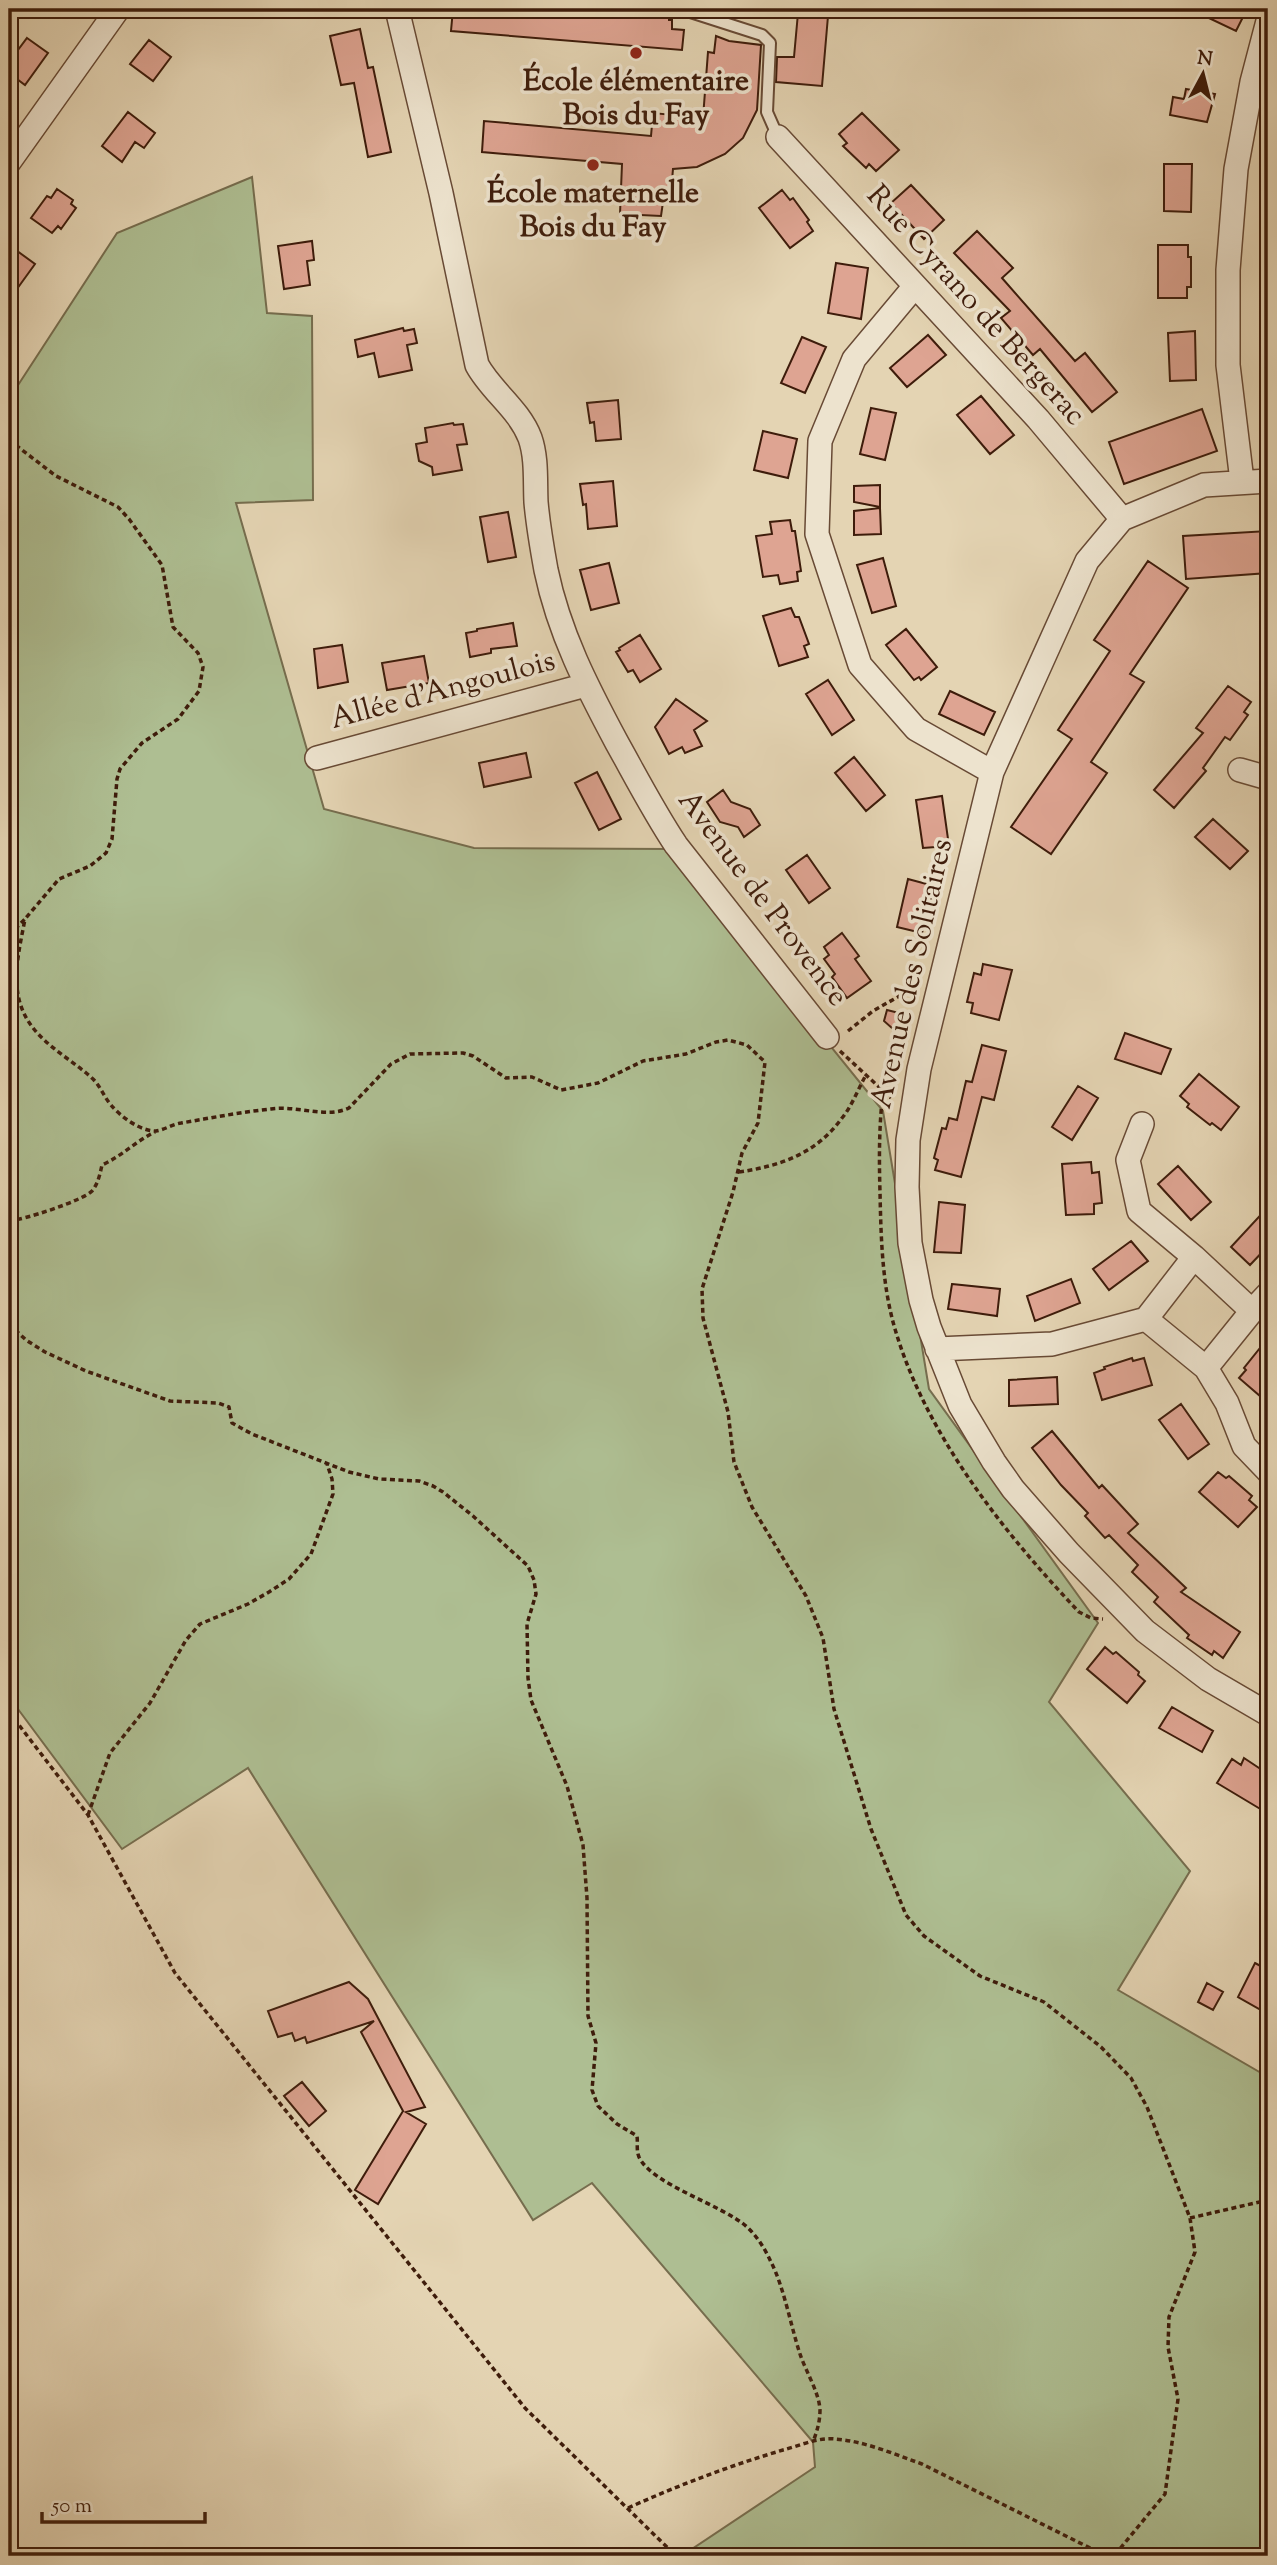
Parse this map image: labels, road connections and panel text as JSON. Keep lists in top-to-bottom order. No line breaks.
{"streets":{"street":["Rue Cyrano de Bergerac","Allée d'Angoulois","Avenue de Provence","Avenue des Solitaires"]},"crossings":[["Rue Cyrano de Bergerac","Avenue des Solitaires"],["Allée d'Angoulois","Avenue de Provence"]],"places":["École élémentaire Bois du Fay","École maternelle Bois du Fay"],"scale_bar":"50 m","north":"top"}
